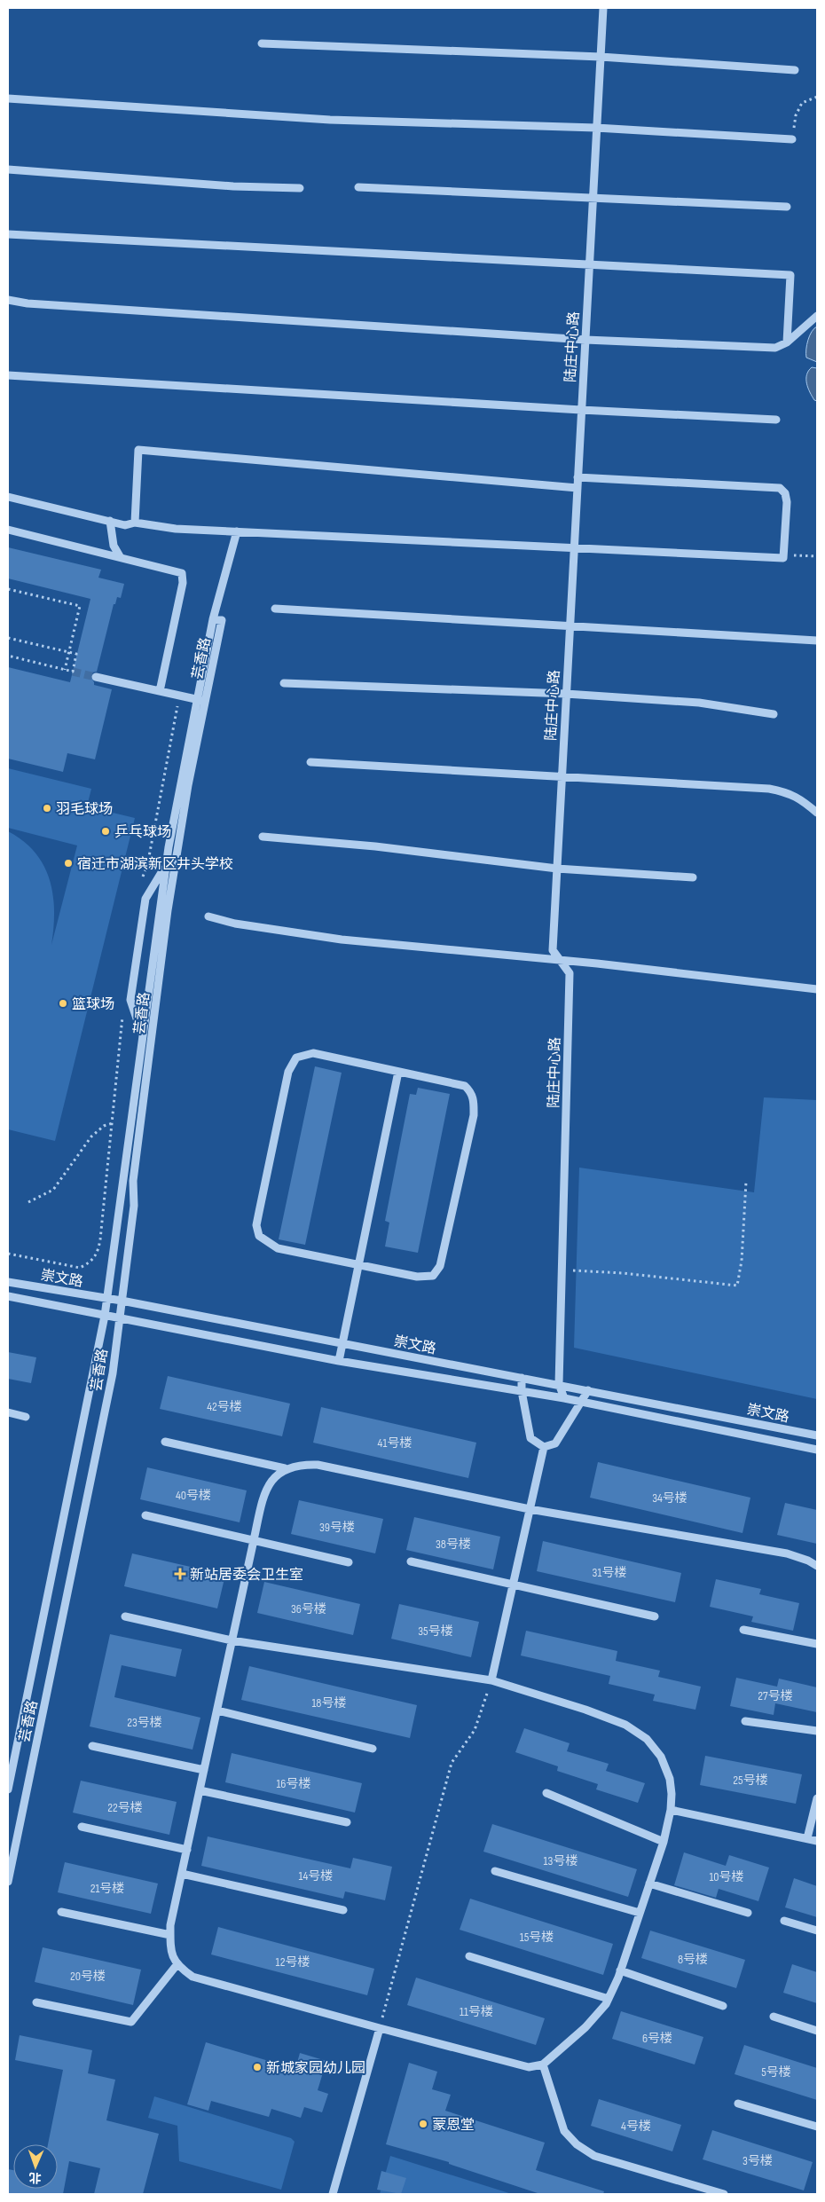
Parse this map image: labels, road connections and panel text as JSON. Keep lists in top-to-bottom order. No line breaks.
{"streets":{"street":["陆庄中心路","芸香路","崇文路"]},"crossings":[["陆庄中心路","崇文路"],["芸香路","崇文路"]],"places":{"other":["羽毛球场","乒乓球场","宿迁市湖滨新区井头学校","篮球场","新城家园幼儿园","蒙恩堂"],"health":["新站居委会卫生室"]},"house_numbers":["42号楼","41号楼","40号楼","34号楼","39号楼","38号楼","31号楼","36号楼","35号楼","27号楼","18号楼","23号楼","25号楼","16号楼","22号楼","13号楼","14号楼","10号楼","21号楼","15号楼","8号楼","12号楼","20号楼","11号楼","6号楼","5号楼","4号楼","3号楼"],"north":"bottom"}
